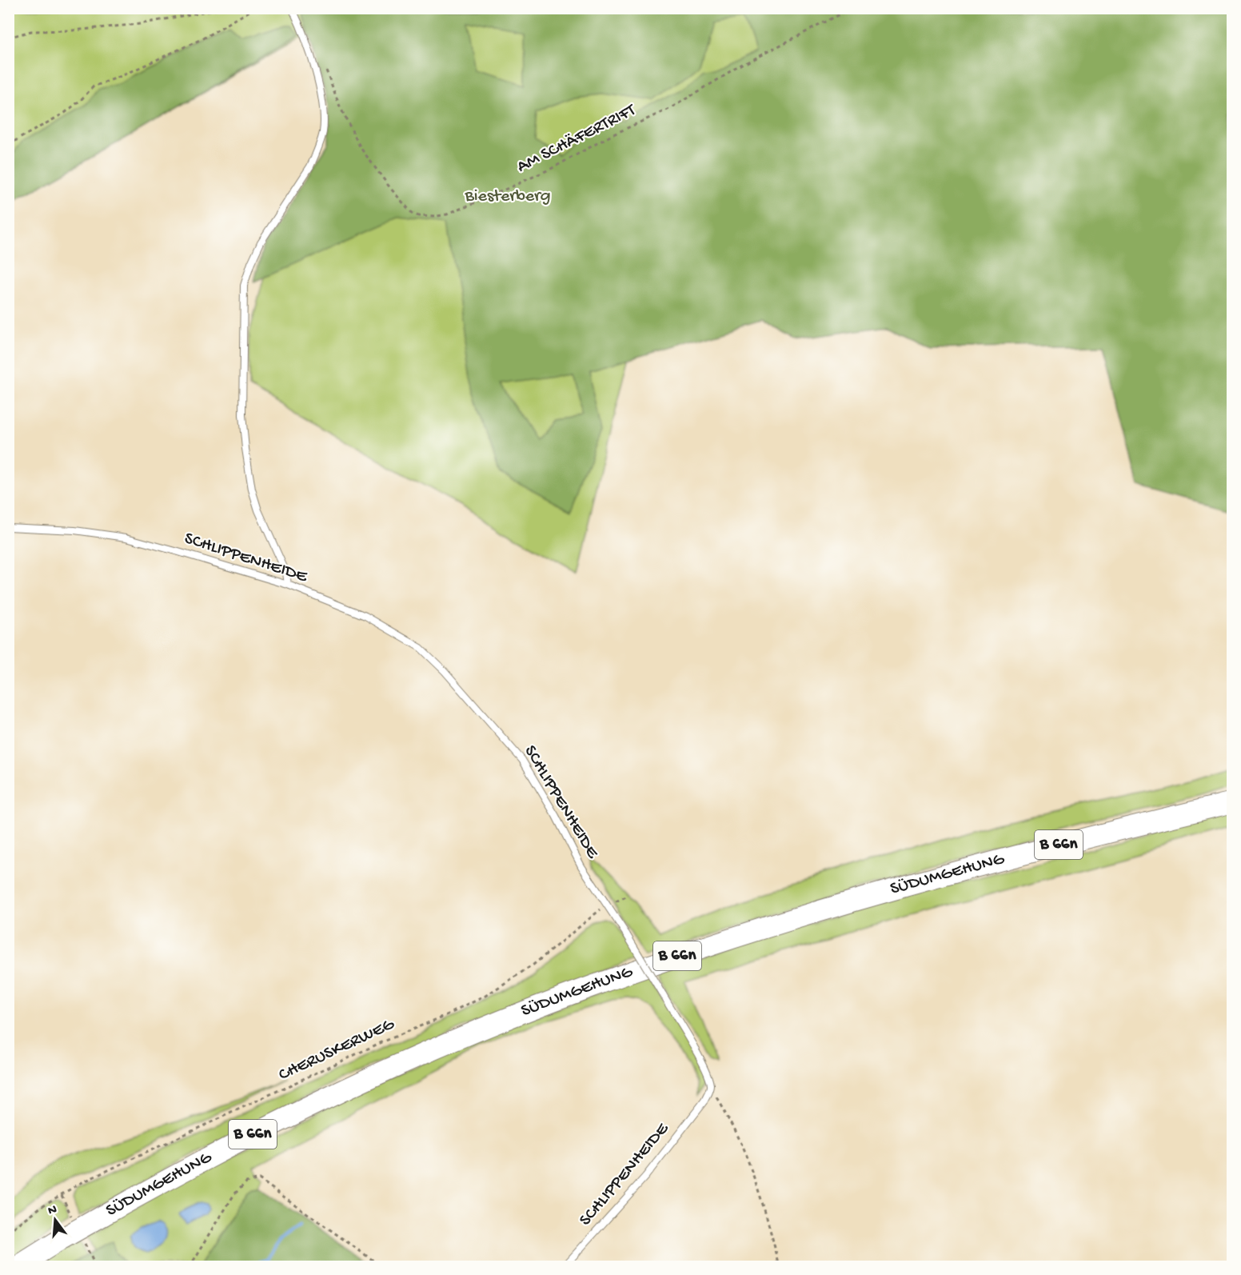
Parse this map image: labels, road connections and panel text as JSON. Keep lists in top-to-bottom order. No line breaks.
{"streets":{"main road":["B 66n","SÜDUMGEHUNG"],"lane":["SCHLIPPENHEIDE"],"path":["AM SCHÄFERTRIFT","CHERUSKERWEG"]},"crossings":[["SCHLIPPENHEIDE","CHERUSKERWEG"],["B 66n","SÜDUMGEHUNG"]],"parks":["Biesterberg"],"north":"top"}
